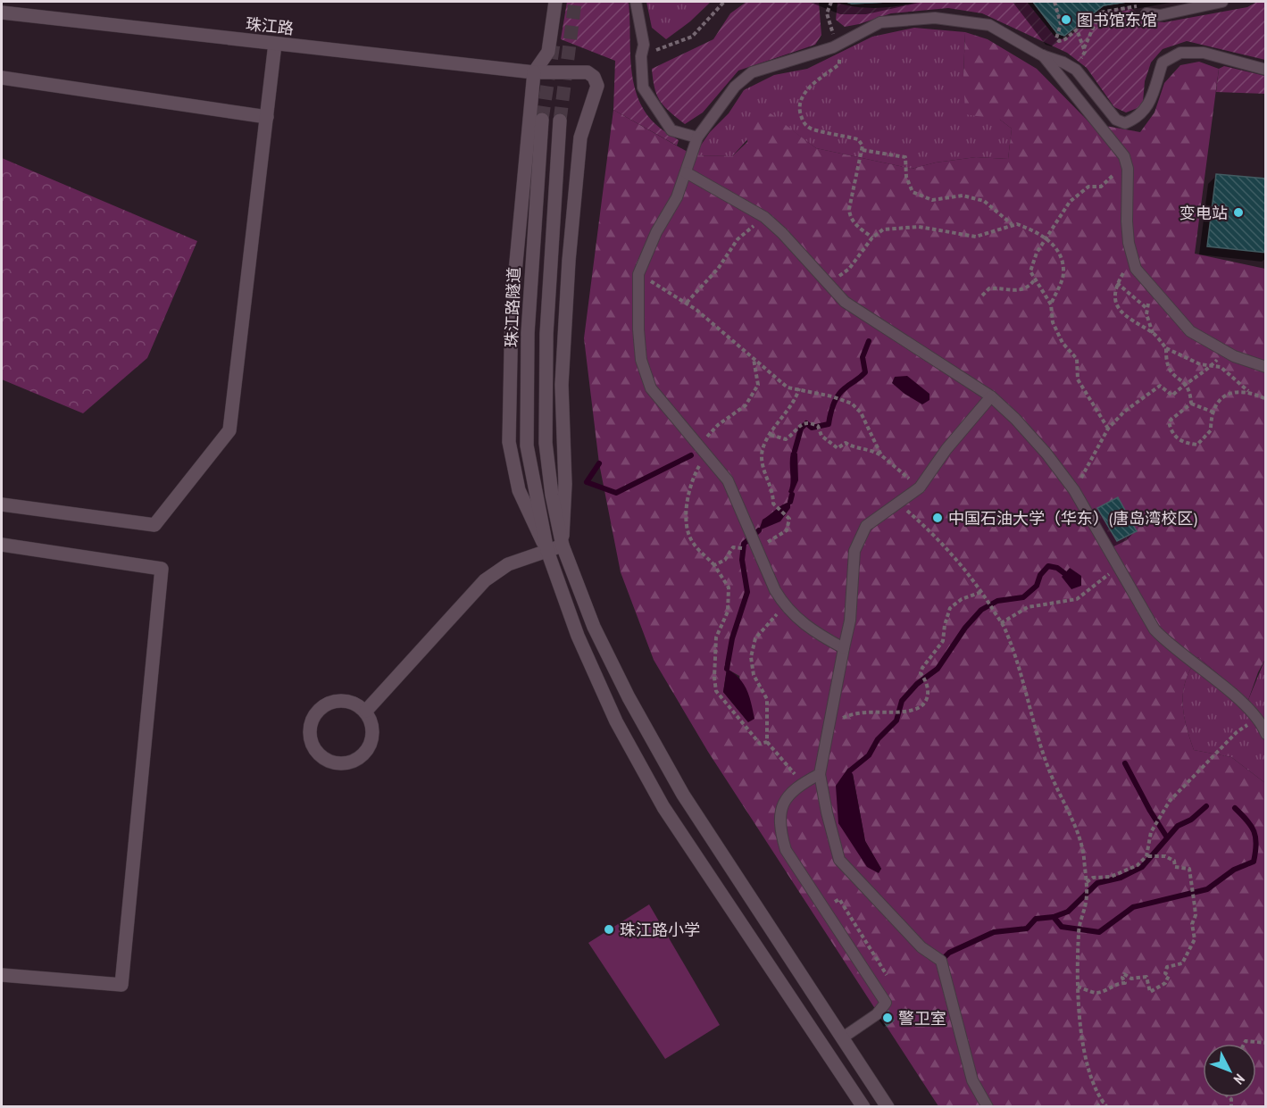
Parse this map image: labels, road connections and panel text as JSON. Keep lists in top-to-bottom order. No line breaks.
{"streets":{"street":["珠江路","珠江路隧道"]},"places":["图书馆东馆","变电站","中国石油大学（华东）(唐岛湾校区)","珠江路小学","警卫室"],"north":"bottom right"}
